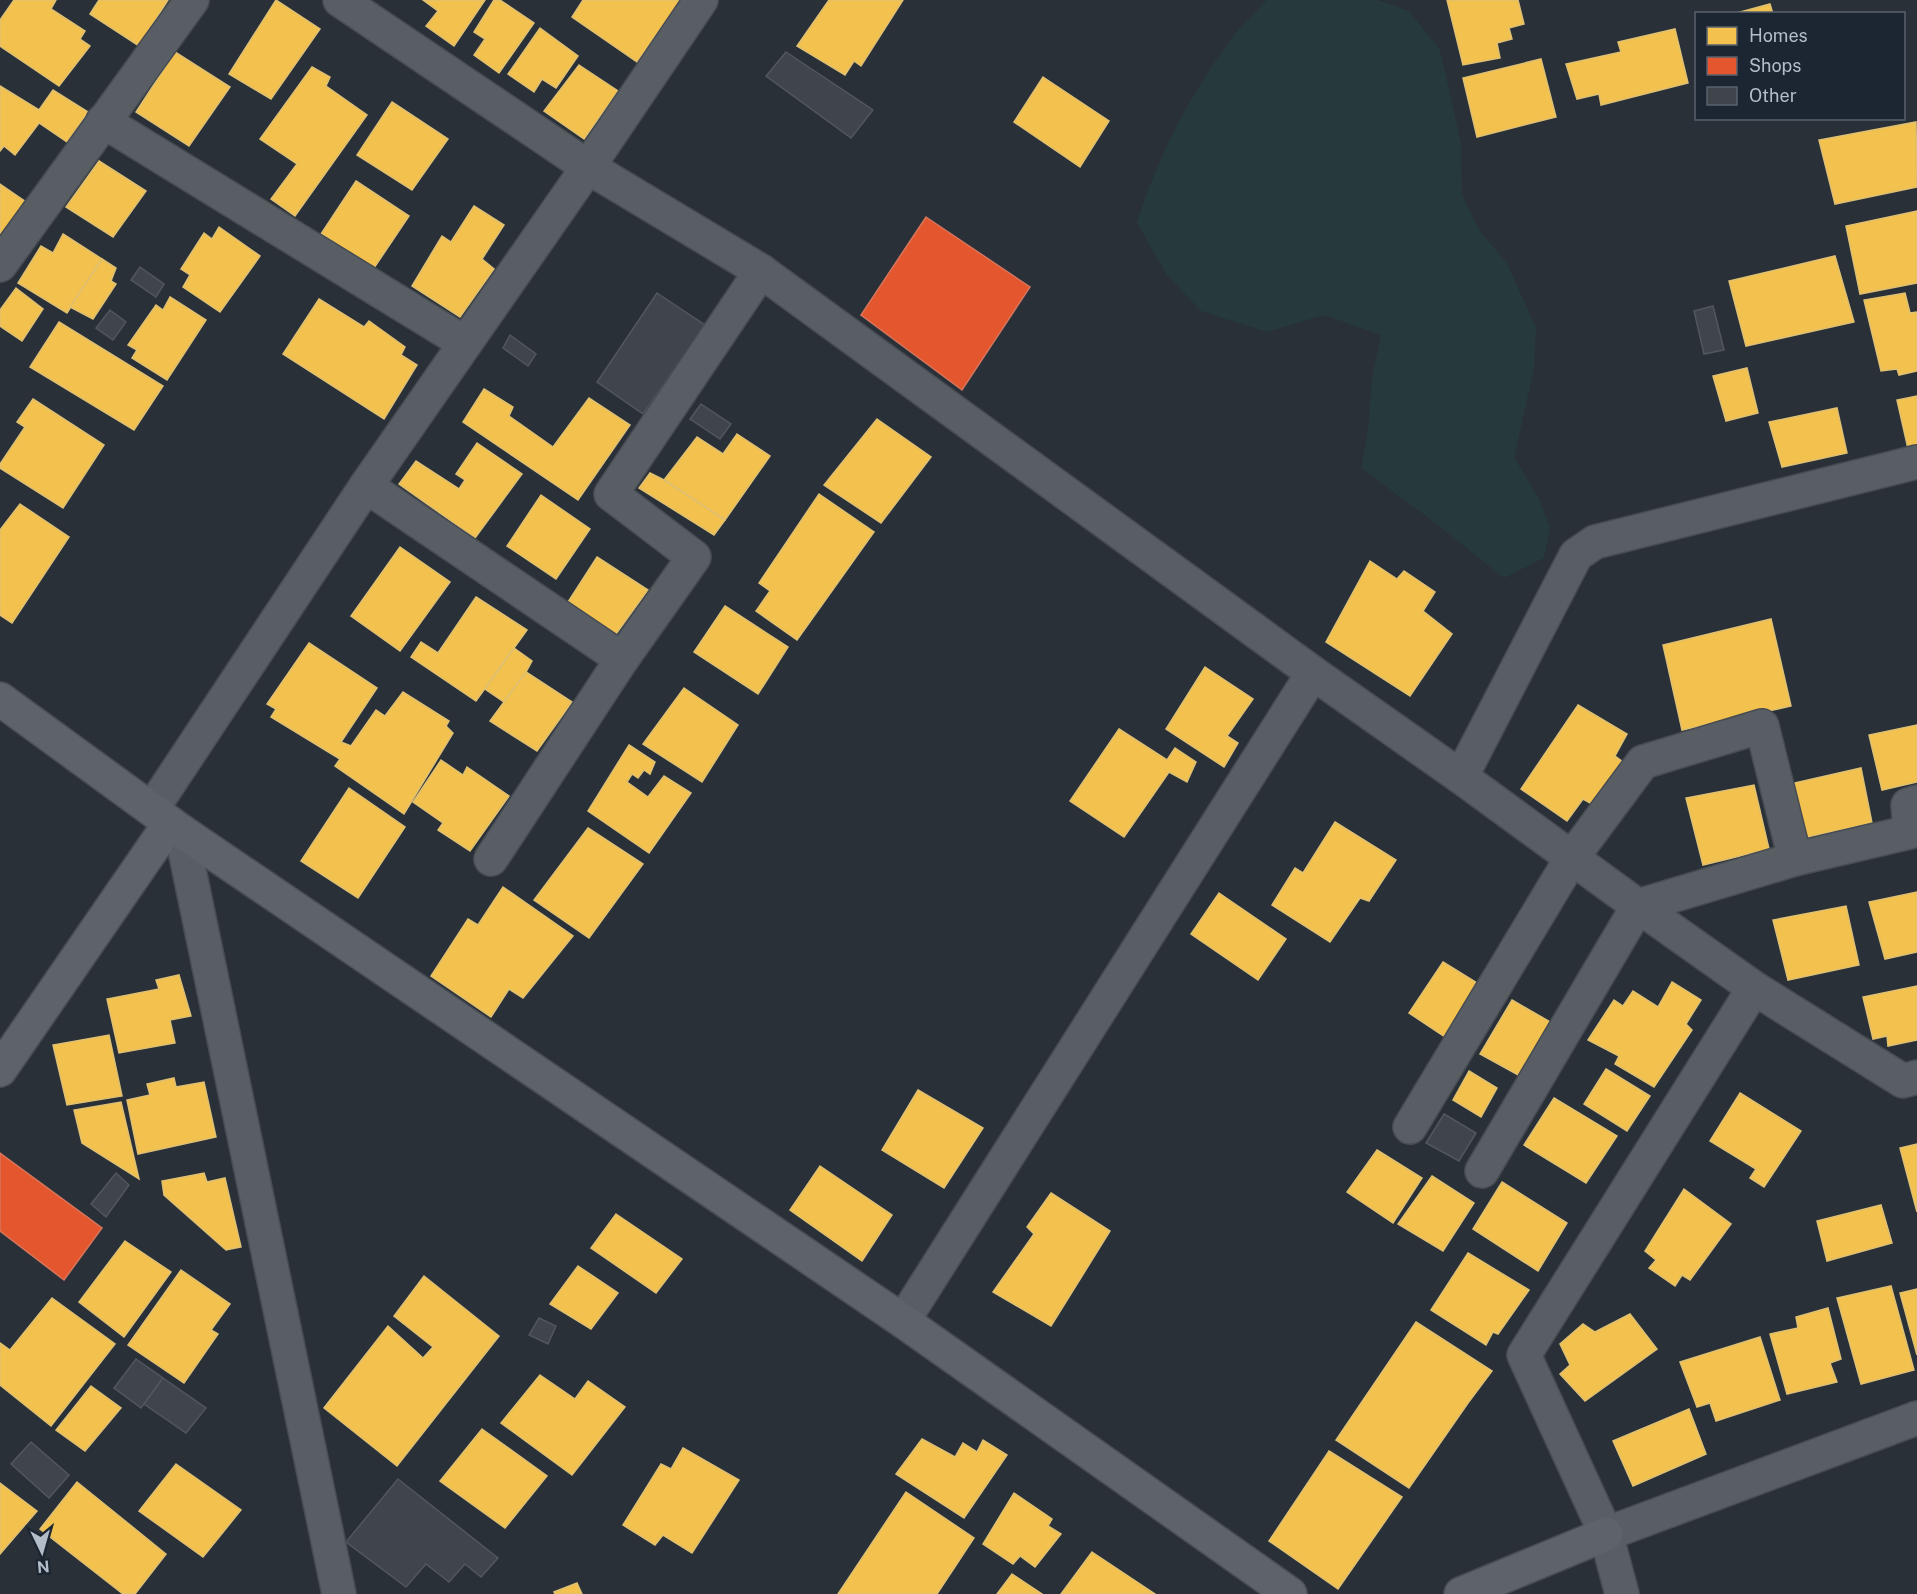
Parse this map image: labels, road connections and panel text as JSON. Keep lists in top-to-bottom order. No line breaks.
{"legend":["Homes","Shops","Other"],"north":"bottom"}
